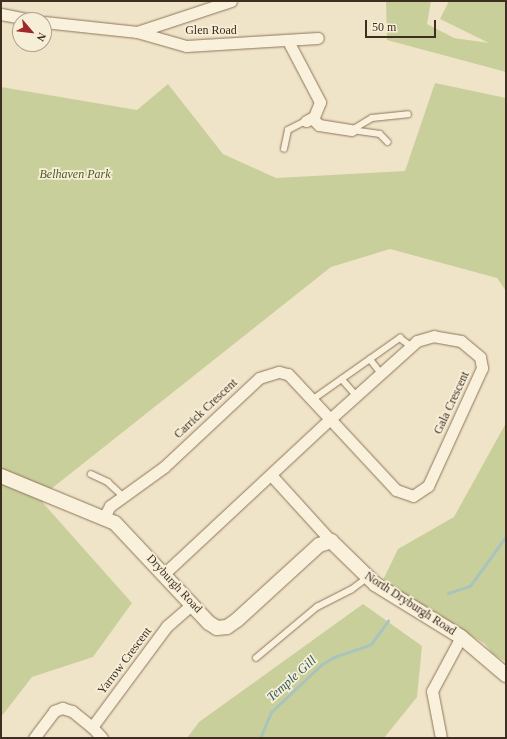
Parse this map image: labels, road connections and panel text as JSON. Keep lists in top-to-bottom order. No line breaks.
{"streets":{"street":["Glen Road","Gala Crescent","Carrick Crescent","Dryburgh Road","North Dryburgh Road","Yarrow Crescent"]},"crossings":[["Gala Crescent","Carrick Crescent"],["Gala Crescent","Dryburgh Road"],["Gala Crescent","North Dryburgh Road"],["Carrick Crescent","Dryburgh Road"],["Dryburgh Road","North Dryburgh Road"],["Dryburgh Road","Yarrow Crescent"]],"water":["Temple Gill"],"parks":["Belhaven Park"],"scale_bar":"50 m","north":"bottom right"}
